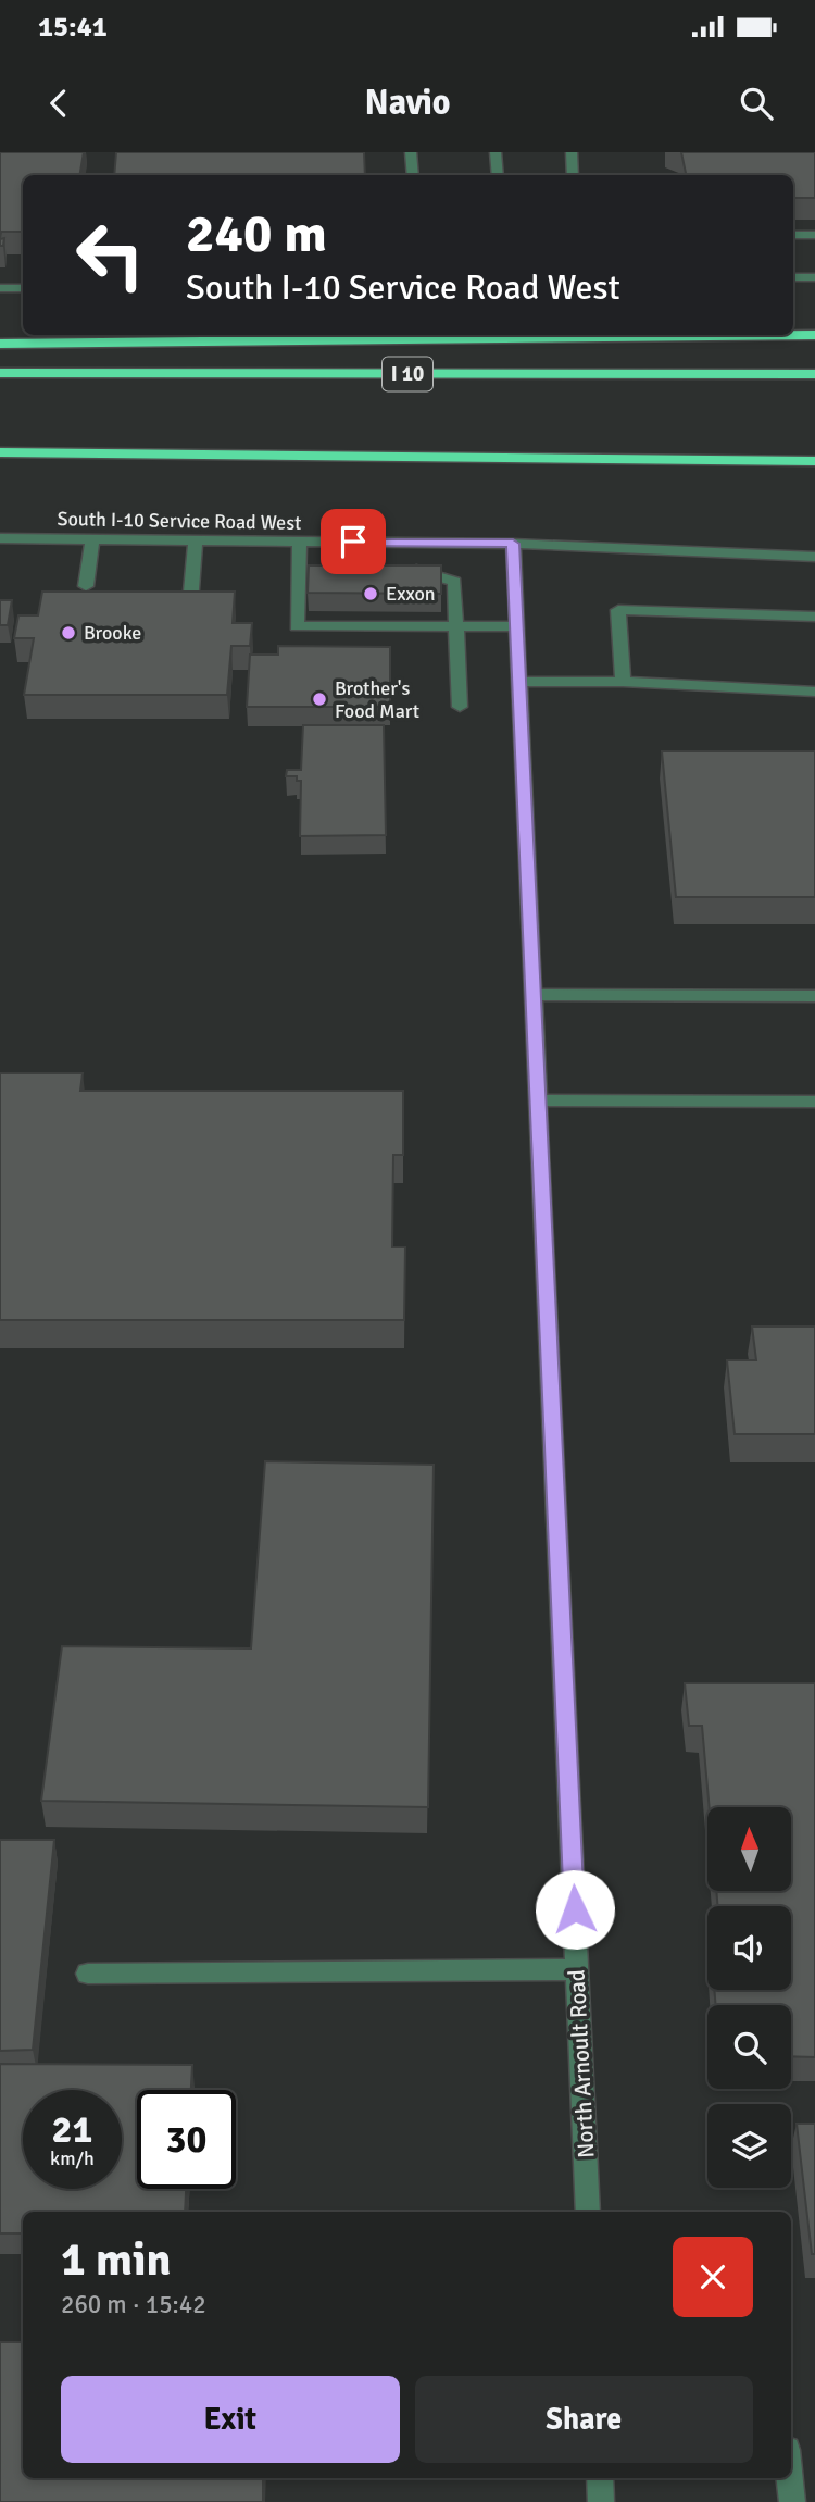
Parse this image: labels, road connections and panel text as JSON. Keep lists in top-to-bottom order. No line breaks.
{"streets":{"highway":["I 10"],"street":["South I-10 Service Road West","North Arnoult Road"]},"crossings":[["South I-10 Service Road West","North Arnoult Road"]],"places":["Exxon","Brooke","Brother's Food Mart"],"north":"top","page":{"status":"15:41","header":"Navio","turn":["240 m","South I-10 Service Road West"],"speed":"21 km/h","limit":"30","heading":["1 min","260 m · 15:42"],"buttons":["Exit","Share"]}}
